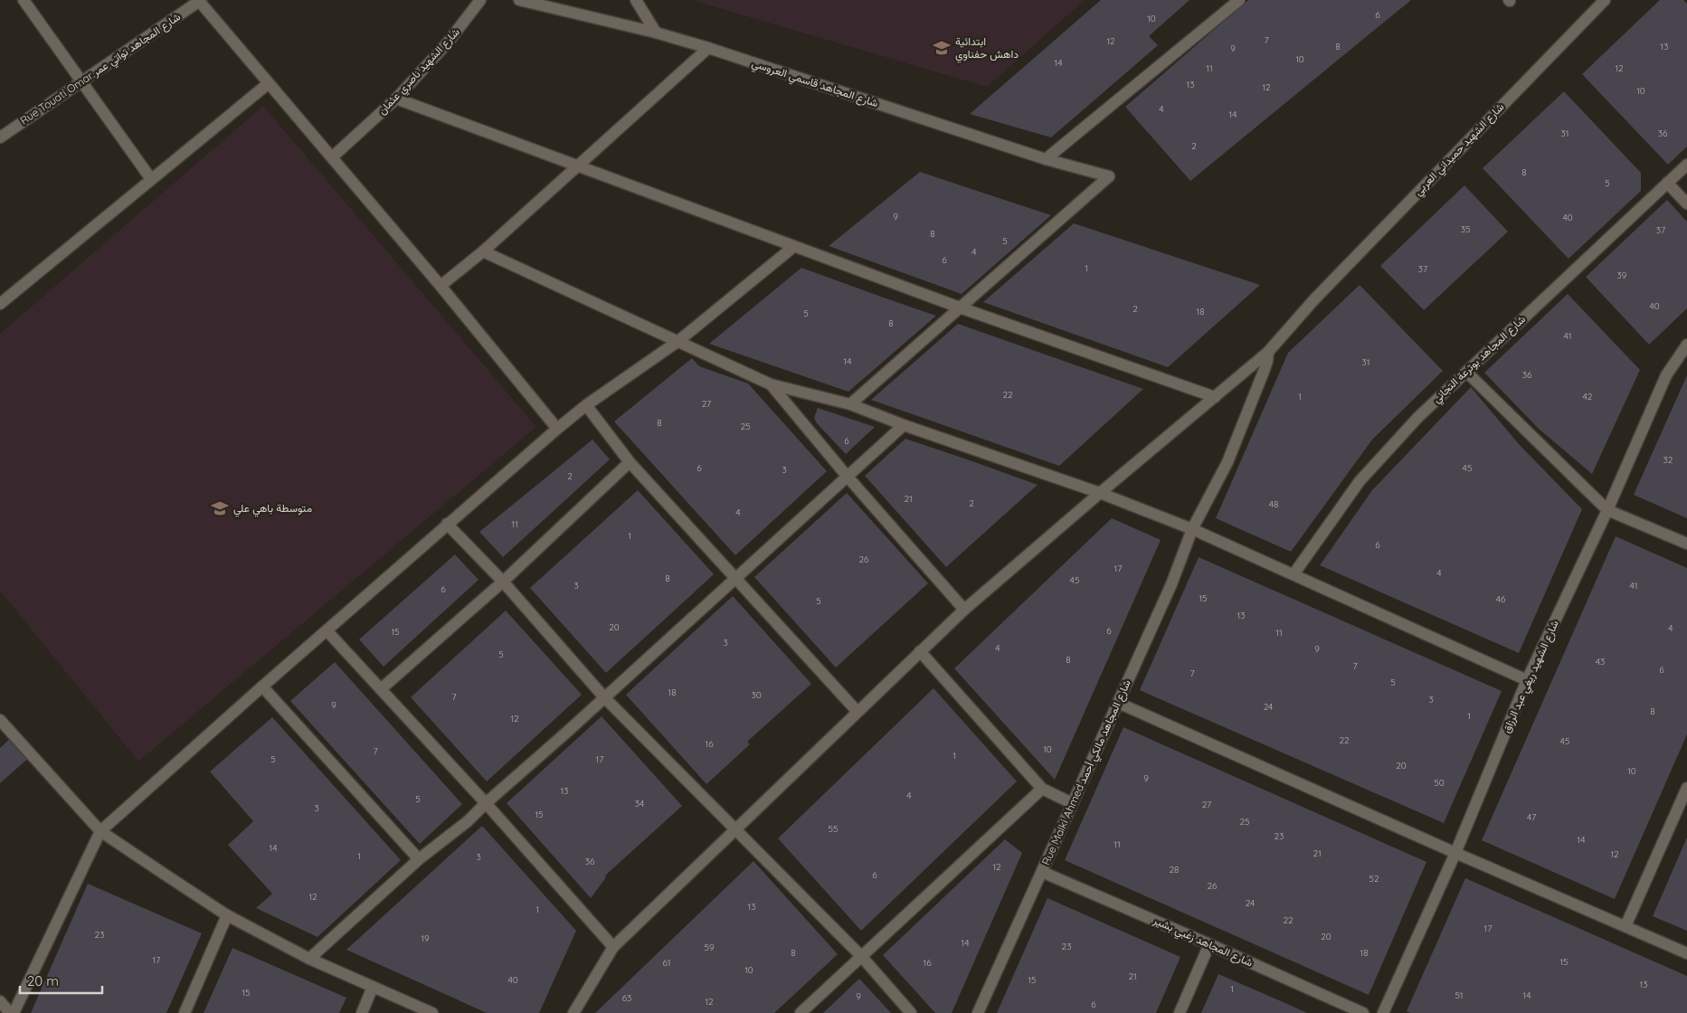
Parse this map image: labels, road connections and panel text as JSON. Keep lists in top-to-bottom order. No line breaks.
{"streets":{"street":["Rue Touati Omar,شارع المجاهد تواتي عمر","شارع الشهيد ناصري عثمان","شارع المجاهد قاسمي العروسي","شارع الشهيد حميداني العربي","شارع المجاهد بوترعة التجاني","شارع الشهيد ريغي عبد الرزاق","Rue Malki Ahmed,شارع المجاهد مالكي أحمد","شارع المجاهد زغبي بشير"]},"crossings":[["شارع الشهيد حميداني العربي","Rue Malki Ahmed,شارع المجاهد مالكي أحمد"],["Rue Malki Ahmed,شارع المجاهد مالكي أحمد","شارع المجاهد زغبي بشير"]],"places":{"school or university":["ابتدائية داهش حفناوي","متوسطة باهي علي"]},"house_numbers":["6","10","7","12","8","13","9","10","14","11","12","13","12","10","4","14","31","36","2","8","5","9","40","35","37","8","5","4","6","1","37","39","40","2","18","5","8","41","14","31","36","22","1","42","27","8","25","6","32","6","45","3","2","21","2","48","4","11","1","6","26","17","4","8","45","3","41","6","15","46","5","13","20","4","6","15","11","3","4","9","5","8","43","7","6","7","5","18","30","7","3","9","24","8","1","12","22","45","16","10","7","1","5","17","20","10","9","50","13","4","5","34","27","3","15","47","25","55","23","14","11","14","21","12","1","3","36","12","28","6","52","26","12","24","13","1","22","17","23","20","19","14","23","59","8","18","17","15","61","16","10","21","40","15","13","1","15","51","14","9","63","12","6"],"scale_bar":"20 m"}
